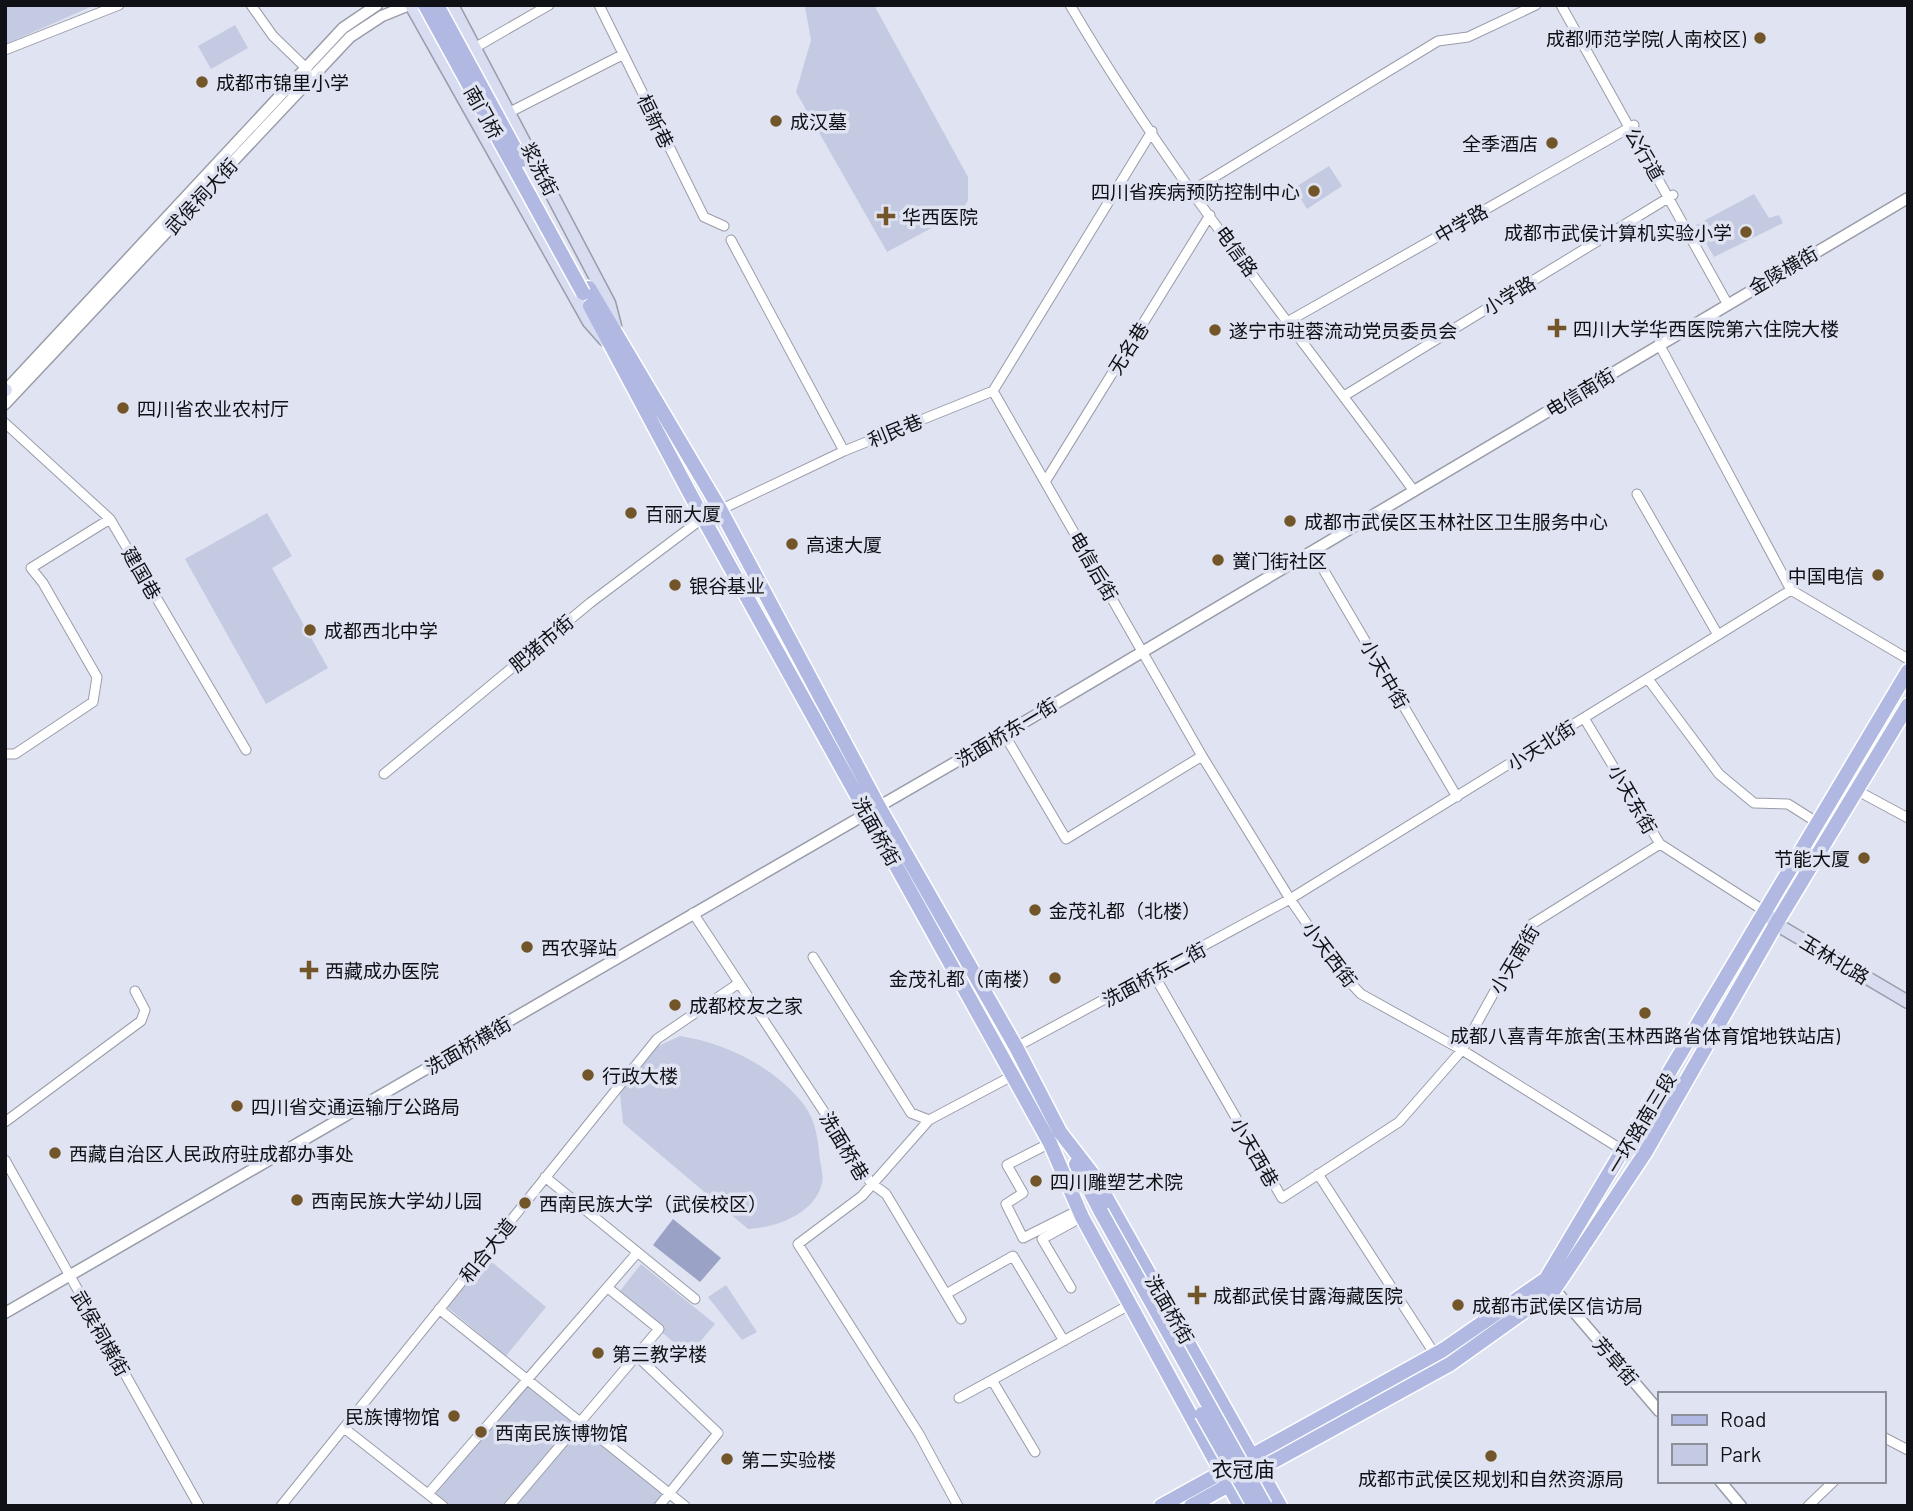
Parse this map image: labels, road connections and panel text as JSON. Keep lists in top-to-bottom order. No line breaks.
{"streets":{"main road":["南门桥","浆洗街","洗面桥街","玉林北路","一环路南三段"],"street":["桓新巷","公行道","武侯祠大街","中学路","电信路","金陵横街","小学路","无名巷","电信南街","利民巷","电信后街","建国巷","肥猪市街","小天中街","洗面桥东一街","小天北街","小天东街","小天西街","小天南街","洗面桥东二街","洗面桥横街","洗面桥巷","小天西巷","和合大道","武侯祠横街","芳草街"]},"crossings":[["南门桥","浆洗街"],["公行道","中学路"],["公行道","金陵横街"],["公行道","小学路"],["浆洗街","武侯祠大街"],["浆洗街","利民巷"],["浆洗街","肥猪市街"],["浆洗街","洗面桥街"],["中学路","电信路"],["电信路","小学路"],["电信路","无名巷"],["电信路","电信南街"],["金陵横街","电信南街"],["无名巷","电信后街"],["电信南街","电信后街"],["电信南街","小天中街"],["电信南街","洗面桥东一街"],["电信南街","小天西街"],["利民巷","肥猪市街"],["利民巷","洗面桥街"],["电信后街","洗面桥东一街"],["电信后街","小天西街"],["肥猪市街","洗面桥街"],["小天中街","小天北街"],["洗面桥东一街","洗面桥街"],["洗面桥东一街","小天西街"],["洗面桥东一街","洗面桥横街"],["小天北街","小天东街"],["小天北街","小天西街"],["小天北街","洗面桥东二街"],["小天东街","小天南街"],["小天东街","玉林北路"],["小天东街","一环路南三段"],["洗面桥街","洗面桥东二街"],["洗面桥街","洗面桥横街"],["洗面桥街","一环路南三段"],["小天西街","小天南街"],["小天西街","洗面桥东二街"],["小天西街","一环路南三段"],["小天西街","小天西巷"],["小天南街","小天西巷"],["玉林北路","一环路南三段"],["洗面桥东二街","小天西巷"],["洗面桥横街","洗面桥巷"],["洗面桥横街","武侯祠横街"],["一环路南三段","芳草街"],["洗面桥巷","和合大道"]],"districts":["衣冠庙"],"places":{"other":["成都师范学院(人南校区)","成都市锦里小学","成汉墓","全季酒店","四川省疾病预防控制中心","成都市武侯计算机实验小学","遂宁市驻蓉流动党员委员会","四川省农业农村厅","百丽大厦","成都市武侯区玉林社区卫生服务中心","高速大厦","黉门街社区","中国电信","银谷基业","成都西北中学","节能大厦","金茂礼都（北楼）","西农驿站","金茂礼都（南楼）","成都校友之家","成都八喜青年旅舍(玉林西路省体育馆地铁站店)","行政大楼","四川省交通运输厅公路局","西藏自治区人民政府驻成都办事处","四川雕塑艺术院","西南民族大学幼儿园","西南民族大学（武侯校区）","成都市武侯区信访局","第三教学楼","民族博物馆","西南民族博物馆","成都市武侯区规划和自然资源局","第二实验楼"],"health":["华西医院","四川大学华西医院第六住院大楼","西藏成办医院","成都武侯甘露海藏医院"]},"legend":["Road","Park"]}
